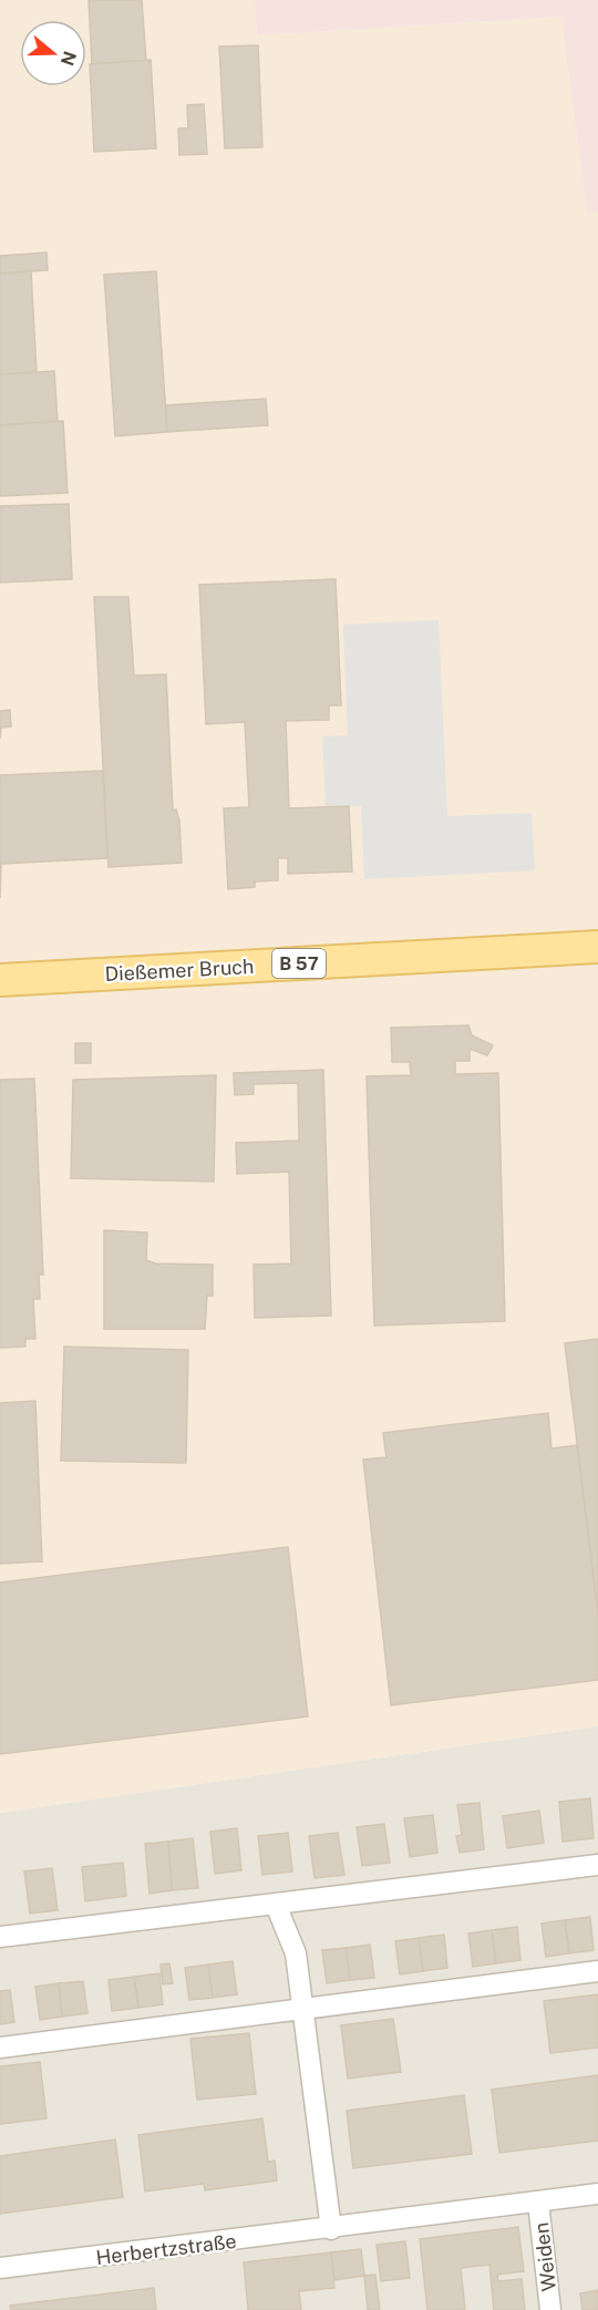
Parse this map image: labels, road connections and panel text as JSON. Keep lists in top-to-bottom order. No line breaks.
{"streets":{"main road":["B 57","Dießemer Bruch"],"street":["Herbertzstraße","Weiden"]},"crossings":[["Herbertzstraße","Weiden"]],"north":"right"}
